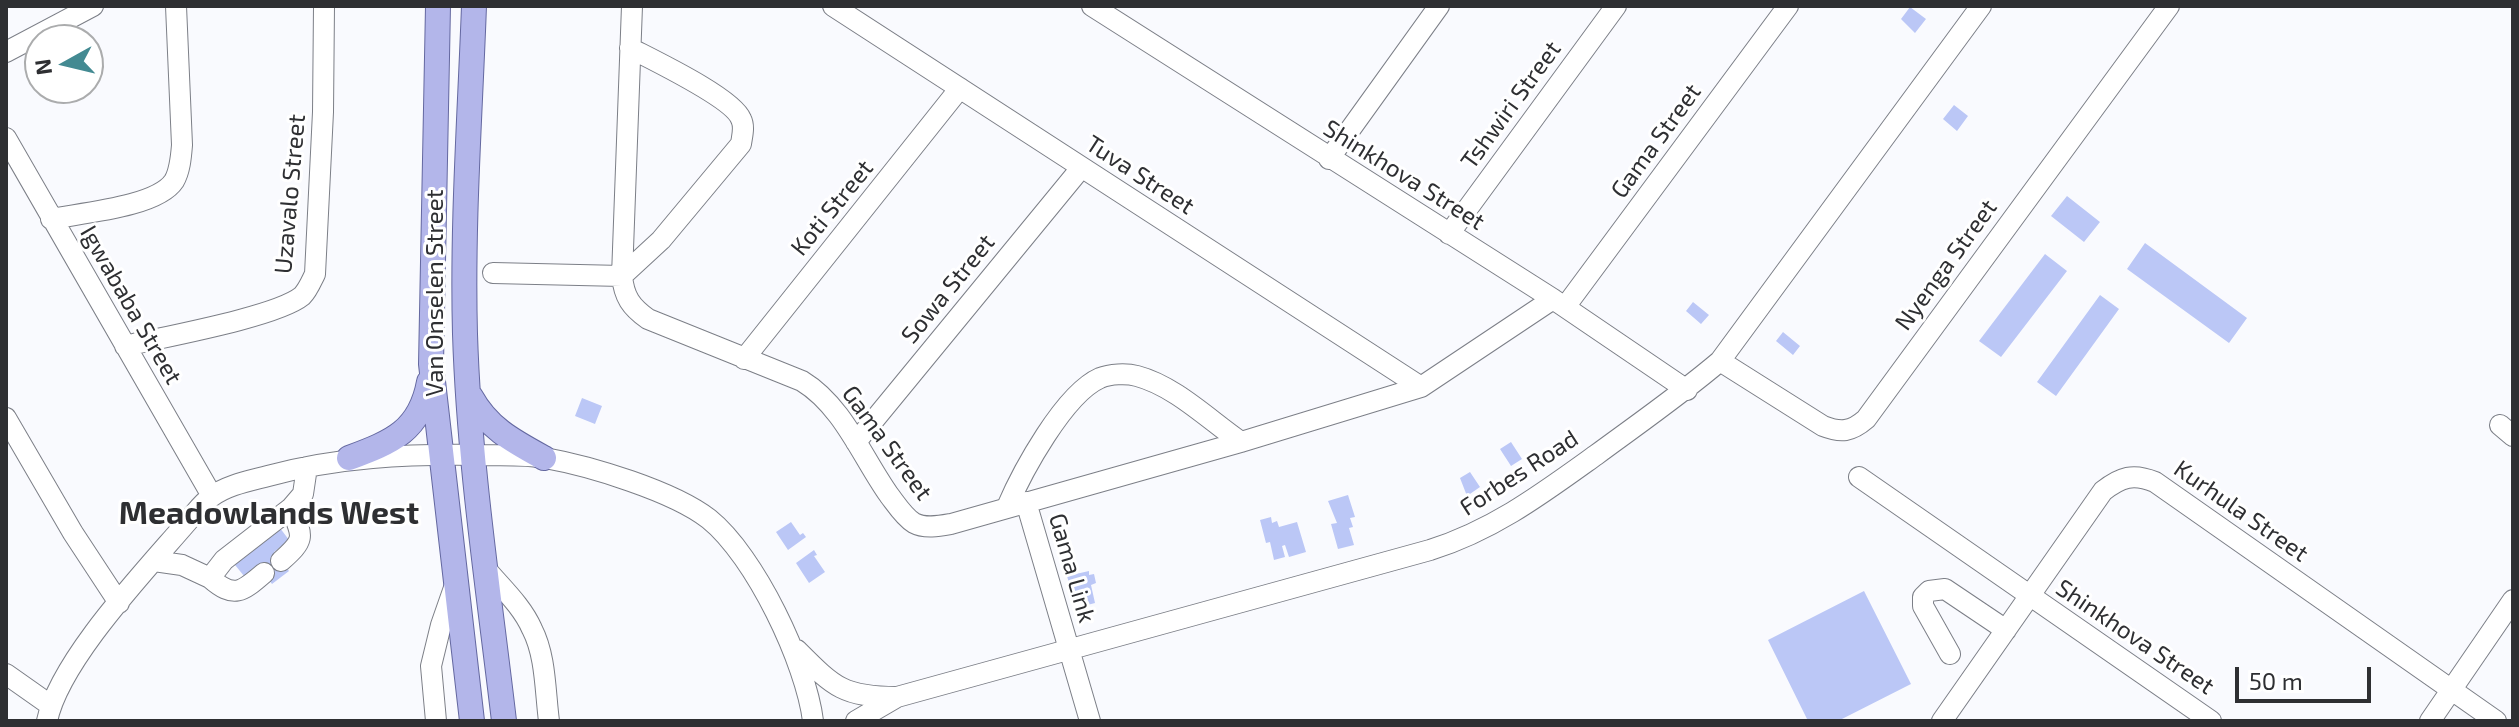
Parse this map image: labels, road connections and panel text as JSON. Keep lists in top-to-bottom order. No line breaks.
{"streets":{"main road":["Van Onselen Street"],"street":["Tshwiri Street","Gama Street","Tuva Street","Shinkhova Street","Uzavalo Street","Koti Street","Nyenga Street","Sowa Street","Igwababa Street","Forbes Road","Kurhula Street","Gama Link"]},"crossings":[["Tshwiri Street","Shinkhova Street"],["Gama Street","Tuva Street"],["Gama Street","Shinkhova Street"],["Gama Street","Koti Street"],["Gama Street","Sowa Street"],["Gama Street","Gama Link"],["Tuva Street","Koti Street"],["Tuva Street","Sowa Street"],["Shinkhova Street","Forbes Road"],["Shinkhova Street","Kurhula Street"],["Uzavalo Street","Igwababa Street"],["Nyenga Street","Forbes Road"],["Forbes Road","Gama Link"]],"districts":["Meadowlands West"],"scale_bar":"50 m","north":"left"}
